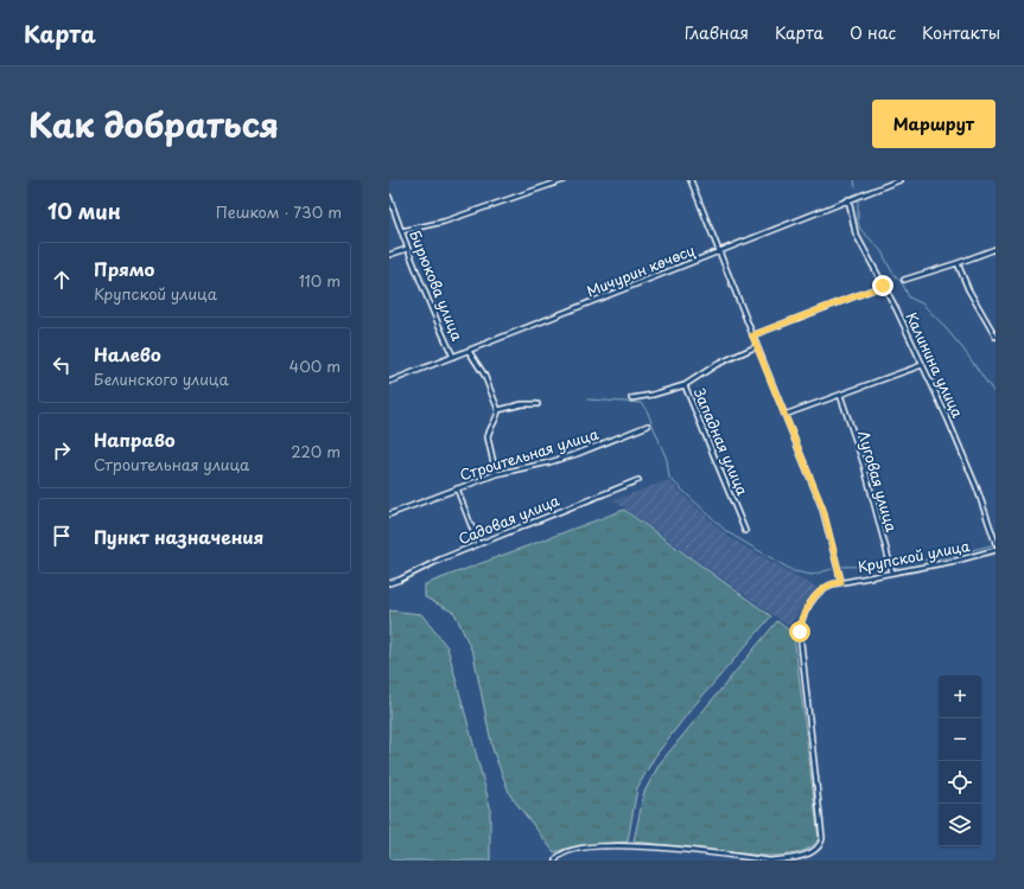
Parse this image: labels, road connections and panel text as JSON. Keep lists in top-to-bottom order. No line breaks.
{"streets":{"street":["Мичурин көчөсү","Бирюкова улица","Калинина улица","Западная улица","Строительная улица","Луговая улица","Садовая улица","Крупской улица"]},"crossings":[["Мичурин көчөсү","Бирюкова улица"],["Мичурин көчөсү","Калинина улица"],["Луговая улица","Крупской улица"]],"page":{"header":"Карта","nav":["Главная","Карта","О нас","Контакты"],"title":"Как добраться","buttons":"Маршрут","heading":["10 мин","Пешком · 730 m"],"list":[["Прямо","Крупской улица","110 m"],["Налево","Белинского улица","400 m"],["Направо","Строительная улица","220 m"],"Пункт назначения"],"map_buttons":["+","−"]}}
